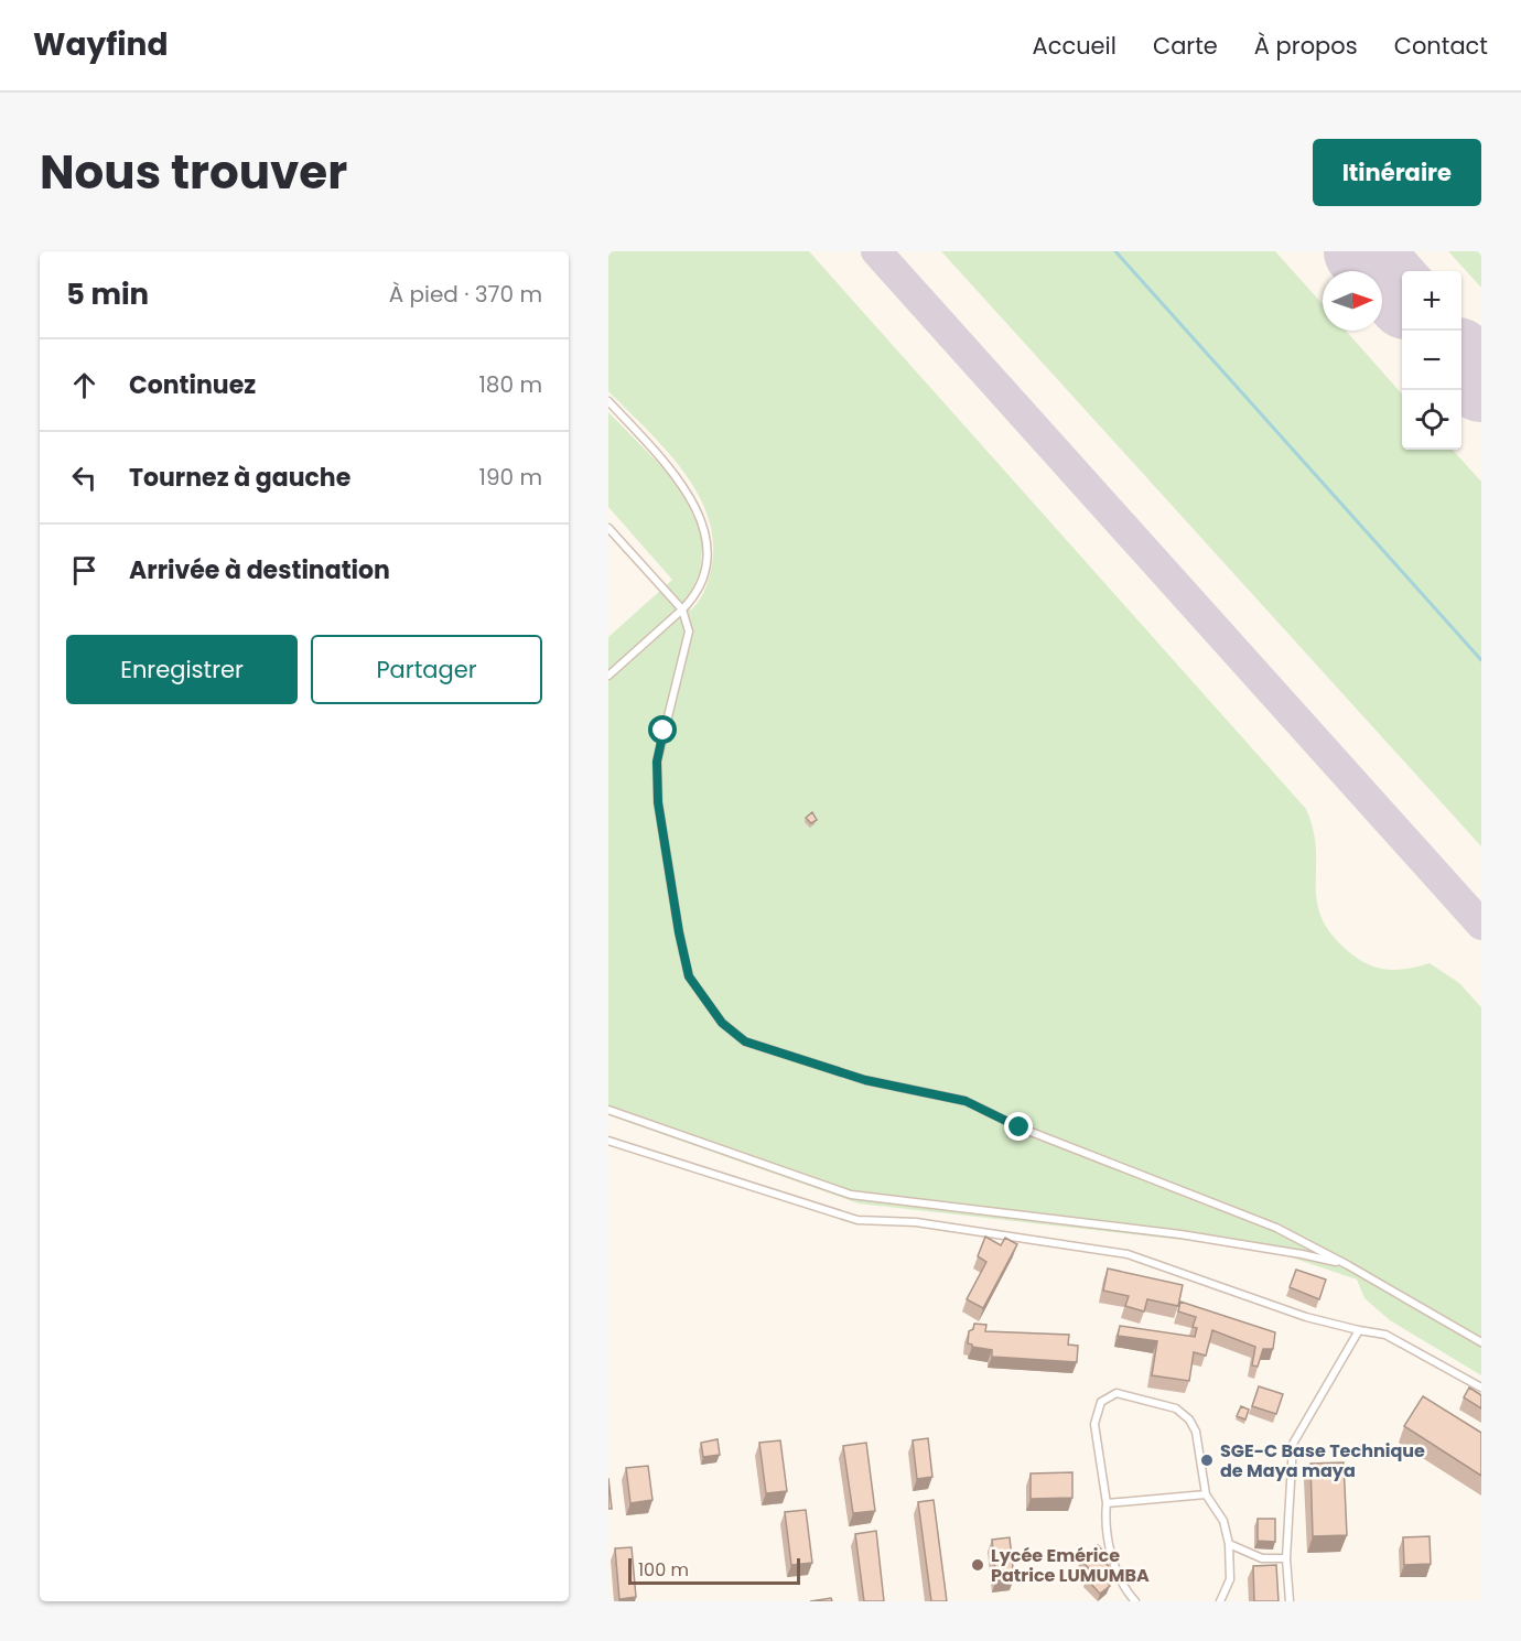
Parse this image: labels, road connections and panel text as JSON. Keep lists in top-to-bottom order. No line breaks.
{"places":["SGE-C Base Technique de Maya maya","Lycée Emérice Patrice LUMUMBA"],"scale_bar":"100 m","north":"right","page":{"header":"Wayfind","nav":["Accueil","Carte","À propos","Contact"],"title":"Nous trouver","buttons":["Itinéraire",["Enregistrer","Partager"]],"heading":["5 min","À pied · 370 m"],"map_buttons":["+","−"],"list":[["Continuez","180 m"],["Tournez à gauche","190 m"],"Arrivée à destination"],"scale":"100 m"}}
